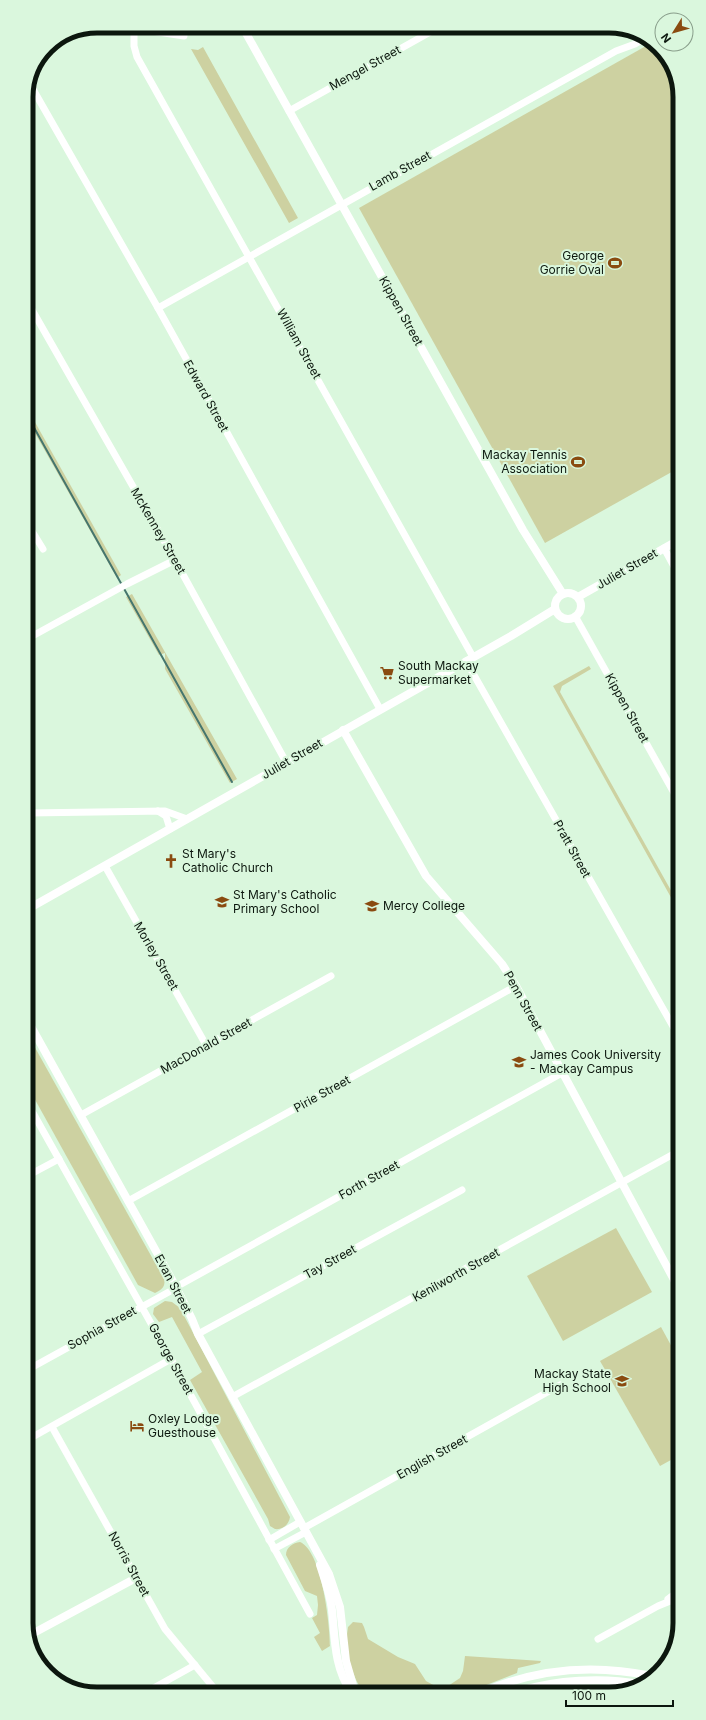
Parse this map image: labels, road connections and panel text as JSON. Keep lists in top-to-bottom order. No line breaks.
{"streets":{"street":["Mengel Street","Lamb Street","Kippen Street","William Street","Edward Street","McKenney Street","Juliet Street","Pratt Street","Morley Street","Penn Street","MacDonald Street","Pirie Street","Forth Street","Tay Street","Kenilworth Street","Evan Street","Sophia Street","George Street","English Street","Norris Street"]},"crossings":[["Mengel Street","Kippen Street"],["Lamb Street","Kippen Street"],["Lamb Street","William Street"],["Lamb Street","Edward Street"],["Kippen Street","Juliet Street"],["William Street","Juliet Street"],["William Street","Pratt Street"],["Edward Street","Juliet Street"],["McKenney Street","Juliet Street"],["Juliet Street","Pratt Street"],["Juliet Street","Morley Street"],["Juliet Street","Penn Street"],["Morley Street","MacDonald Street"],["Penn Street","Pirie Street"],["Penn Street","Forth Street"],["Penn Street","Kenilworth Street"],["MacDonald Street","Evan Street"],["Pirie Street","Evan Street"],["Forth Street","Evan Street"],["Forth Street","Sophia Street"],["Tay Street","Evan Street"],["Kenilworth Street","Evan Street"],["Evan Street","Sophia Street"],["Evan Street","English Street"],["Sophia Street","George Street"]],"places":{"sports":["George Gorrie Oval","Mackay Tennis Association"],"supermarket":["South Mackay Supermarket"],"church":["St Mary's Catholic Church"],"school or university":["St Mary's Catholic Primary School","Mercy College","James Cook University - Mackay Campus","Mackay State High School"],"hotel":["Oxley Lodge Guesthouse"]},"scale_bar":"100 m","north":"bottom left"}
